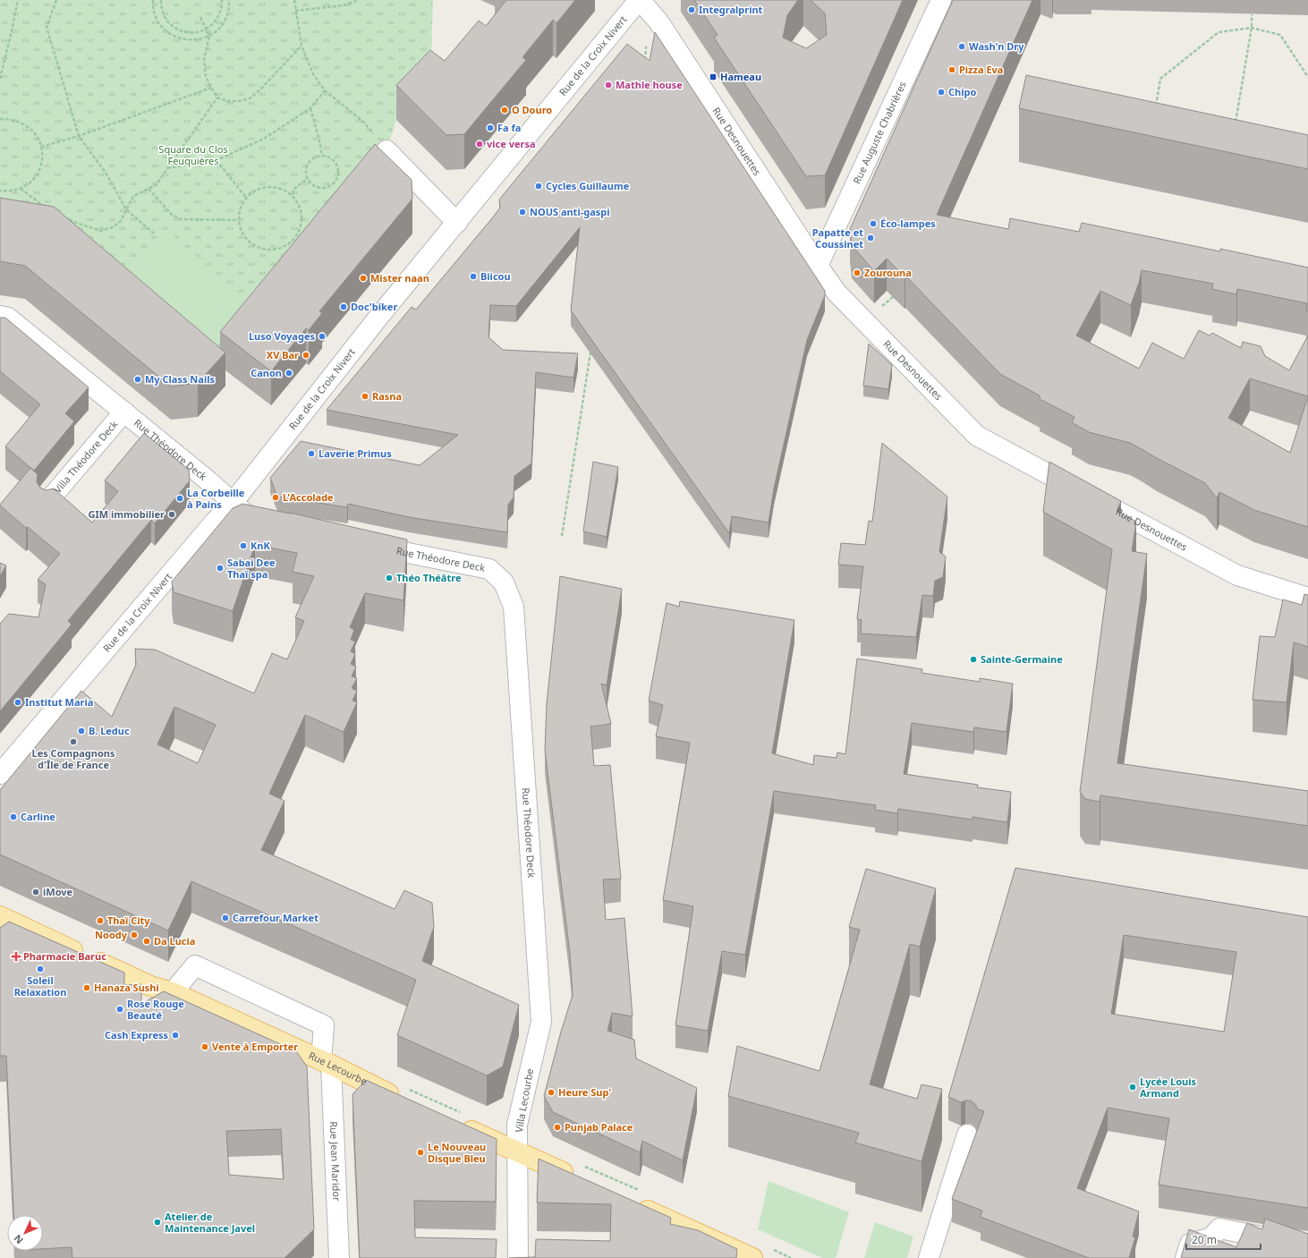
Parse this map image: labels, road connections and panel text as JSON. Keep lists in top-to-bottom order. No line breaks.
{"streets":{"main road":["Rue Lecourbe"],"street":["Rue de la Croix Nivert","Rue Auguste Chabrières","Rue Desnouettes","Rue Théodore Deck","Villa Théodore Deck","Villa Lecourbe","Rue Jean Maridor"]},"crossings":[["Rue de la Croix Nivert","Rue Desnouettes"],["Rue de la Croix Nivert","Rue Théodore Deck"],["Rue Auguste Chabrières","Rue Desnouettes"],["Rue Théodore Deck","Villa Théodore Deck"],["Rue Théodore Deck","Villa Lecourbe"],["Rue Lecourbe","Rue Jean Maridor"]],"parks":["Square du Clos Feuquières"],"places":{"other":["Integralprint","Wash'n Dry","Pizza Eva","Mathle house","Chipo","O Douro","Fa fa","vice versa","Cycles Guillaume","NOUS anti-gaspi","Éco-lampes","Papatte et Coussinet","Zourouna","Biicou","Mister naan","Doc'biker","Luso Voyages","XV Bar","Canon","My Class Nails","Rasna","Laverie Primus","L'Accolade","La Corbeille à Pains","GIM immobilier","KnK","Sabai Dee Thaï spa","Théo Théâtre","Sainte-Germaine","Institut Maria","B. Leduc","Les Compagnons d'Île de France","Carline","iMove","Carrefour Market","Thaï City","Noody","Da Lucia","Soleil Relaxation","Hanaza Sushi","Rose Rouge Beauté","Cash Express","Vente à Emporter","Lycée Louis Armand","Heure Sup'","Punjab Palace","Le Nouveau Disque Bleu","Atelier de Maintenance Javel"],"transit":["Hameau"],"health":["Pharmacie Baruc"]},"scale_bar":"20 m","north":"bottom left"}
